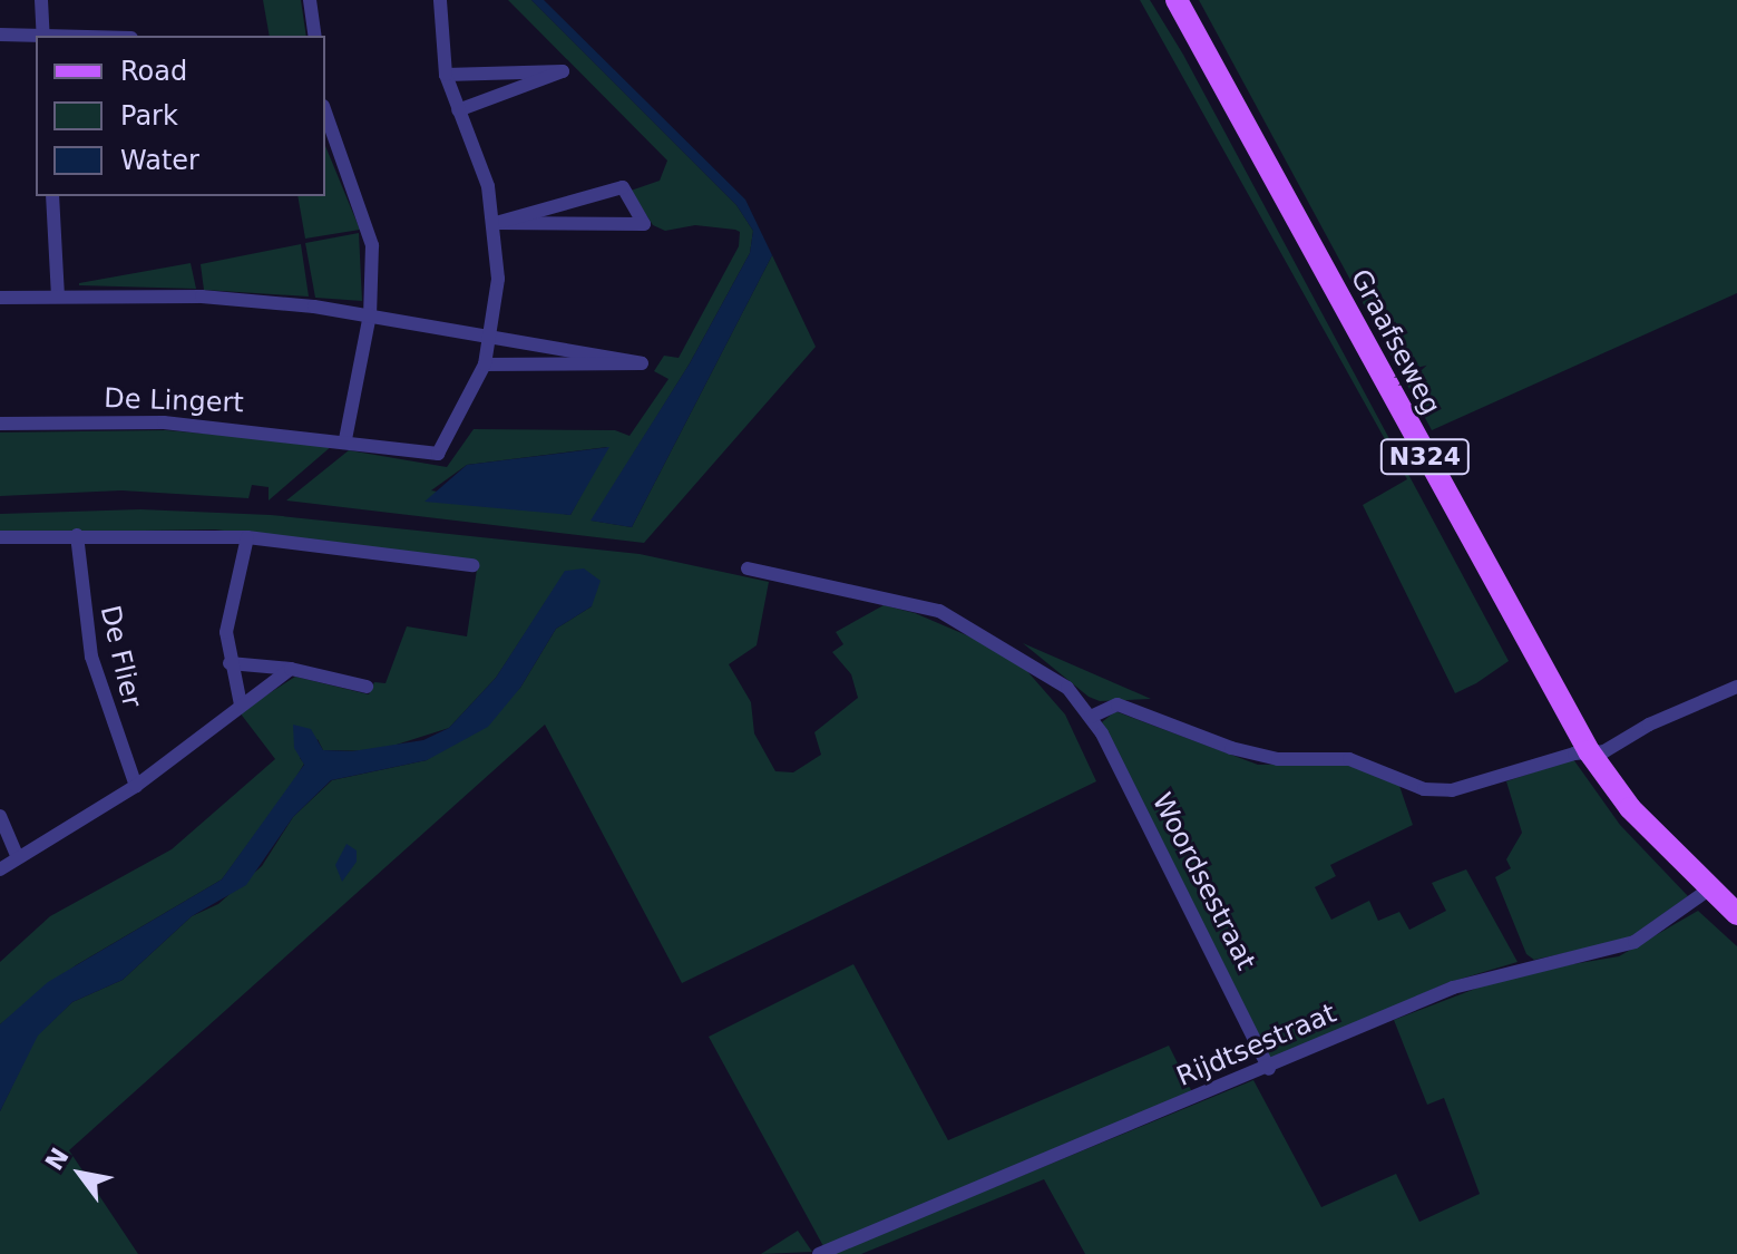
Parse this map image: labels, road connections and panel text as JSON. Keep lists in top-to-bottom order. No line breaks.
{"streets":{"main road":["Graafseweg","N324"],"street":["De Lingert","De Flier","Woordsestraat","Rijdtsestraat"]},"crossings":[["Graafseweg","Rijdtsestraat"],["Woordsestraat","Rijdtsestraat"]],"legend":["Road","Park","Water"],"north":"top left"}
